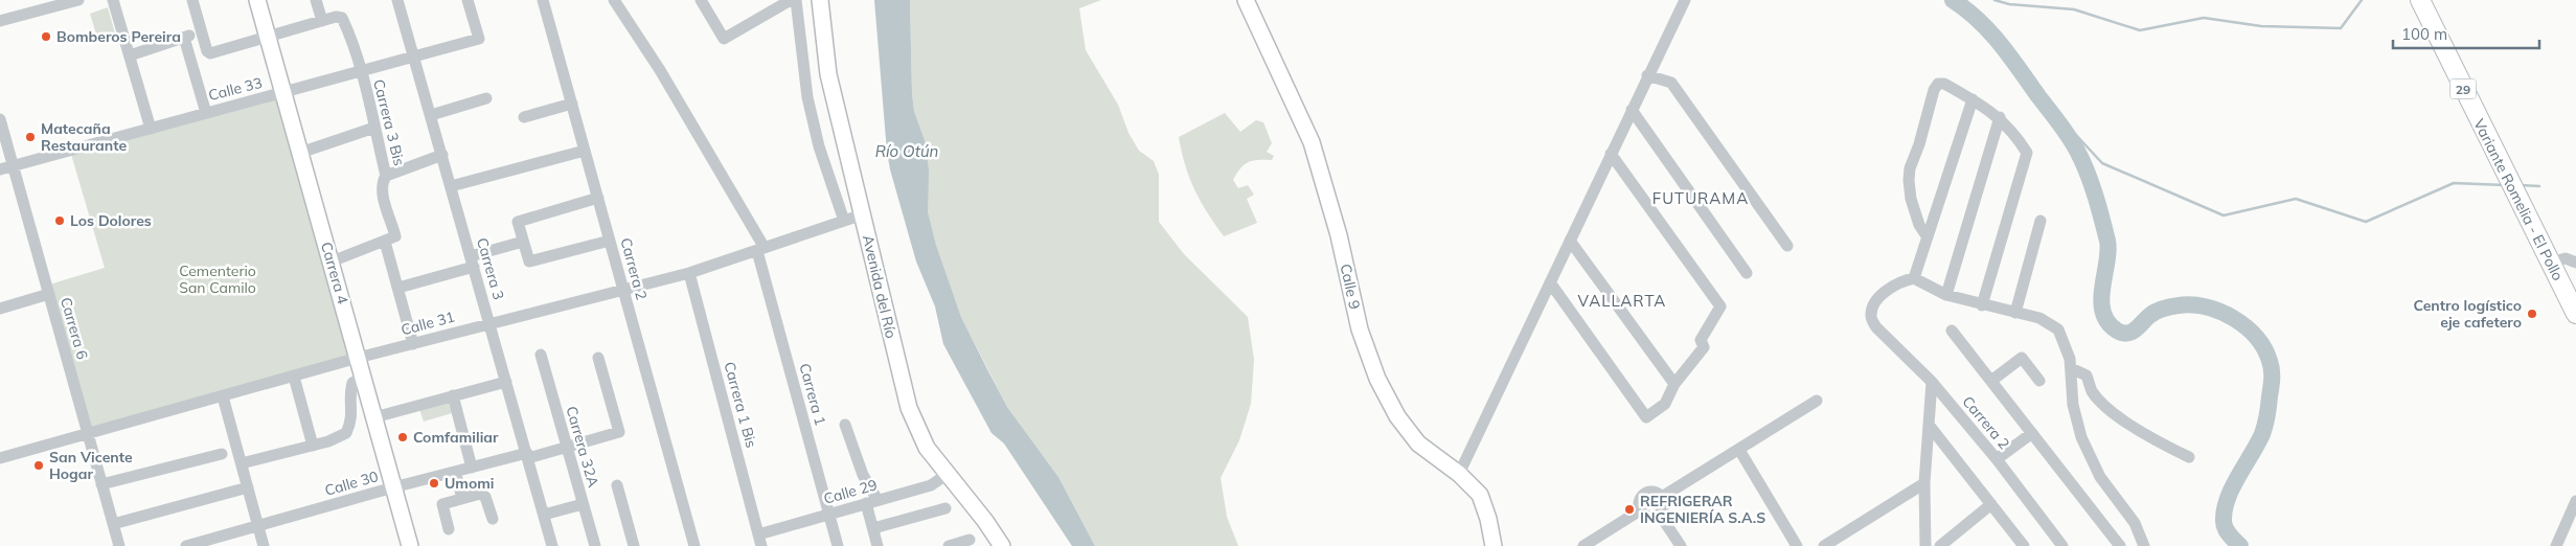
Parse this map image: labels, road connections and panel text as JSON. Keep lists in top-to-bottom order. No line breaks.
{"streets":{"highway":["29","Variante Romelia - El Pollo"],"main road":["Carrera 4","Avenida del Río","Calle 9"],"street":["Calle 33","Carrera 3 Bis","Carrera 3","Carrera 2","Calle 31","Carrera 6","Carrera 1","Carrera 1 Bis","Carrera 32A","Calle 30","Calle 29"]},"crossings":[["Calle 33","Carrera 3 Bis"],["Calle 33","Carrera 3"],["Calle 33","Carrera 4"],["Calle 33","Carrera 6"],["Carrera 3 Bis","Calle 31"],["Carrera 3","Calle 31"],["Carrera 3","Calle 30"],["Carrera 2","Calle 31"],["Carrera 4","Calle 31"],["Carrera 4","Calle 30"],["Avenida del Río","Calle 31"],["Avenida del Río","Calle 29"],["Calle 31","Carrera 6"],["Calle 31","Carrera 1"],["Calle 31","Carrera 1 Bis"],["Carrera 1","Calle 29"],["Carrera 1 Bis","Calle 29"],["Carrera 32A","Calle 30"]],"districts":["FUTURAMA","VALLARTA"],"water":["Río Otún"],"parks":["Cementerio San Camilo"],"places":["Bomberos Pereira","Matecaña Restaurante","Los Dolores","Centro logístico eje cafetero","Comfamiliar","San Vicente Hogar","Umomi","REFRIGERAR INGENIERÍA S.A.S"],"scale_bar":"100 m"}
